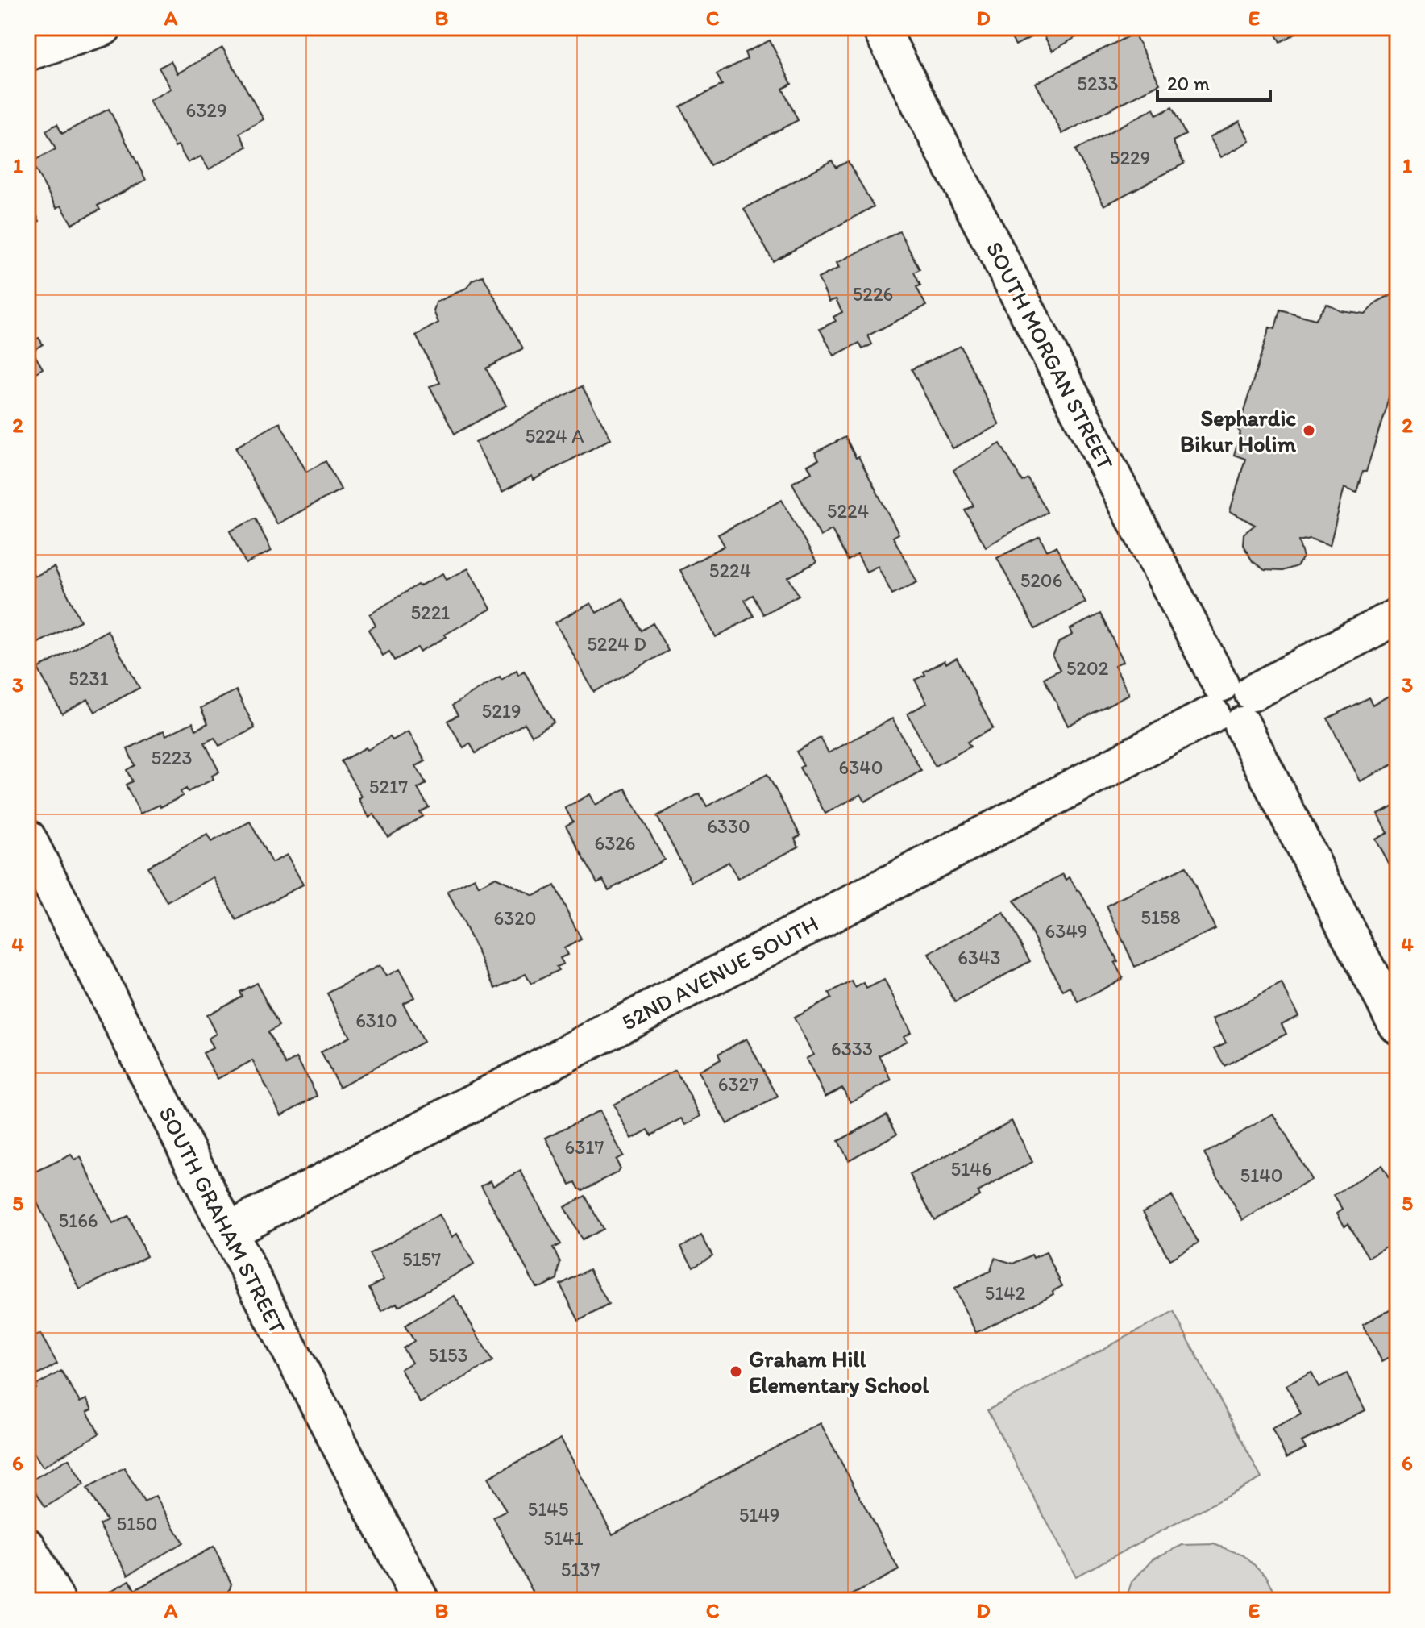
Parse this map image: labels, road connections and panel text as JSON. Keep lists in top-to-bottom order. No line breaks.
{"streets":{"street":["SOUTH MORGAN STREET","52ND AVENUE SOUTH","SOUTH GRAHAM STREET"]},"crossings":[["SOUTH MORGAN STREET","52ND AVENUE SOUTH"],["52ND AVENUE SOUTH","SOUTH GRAHAM STREET"]],"places":["Sephardic Bikur Holim","Graham Hill Elementary School"],"house_numbers":["5233","6329","5229","5226","5224 A","5224","5224","5206","5221","5224 D","5202","5231","5219","5223","6340","5217","6330","6326","5158","6320","6349","6343","6310","6333","6327","6317","5146","5140","5166","5157","5142","5153","5145","5149","5150","5141","5137"],"scale_bar":"20 m","grid":{"columns":["A","B","C","D","E"],"rows":["1","2","3","4","5","6"]}}
